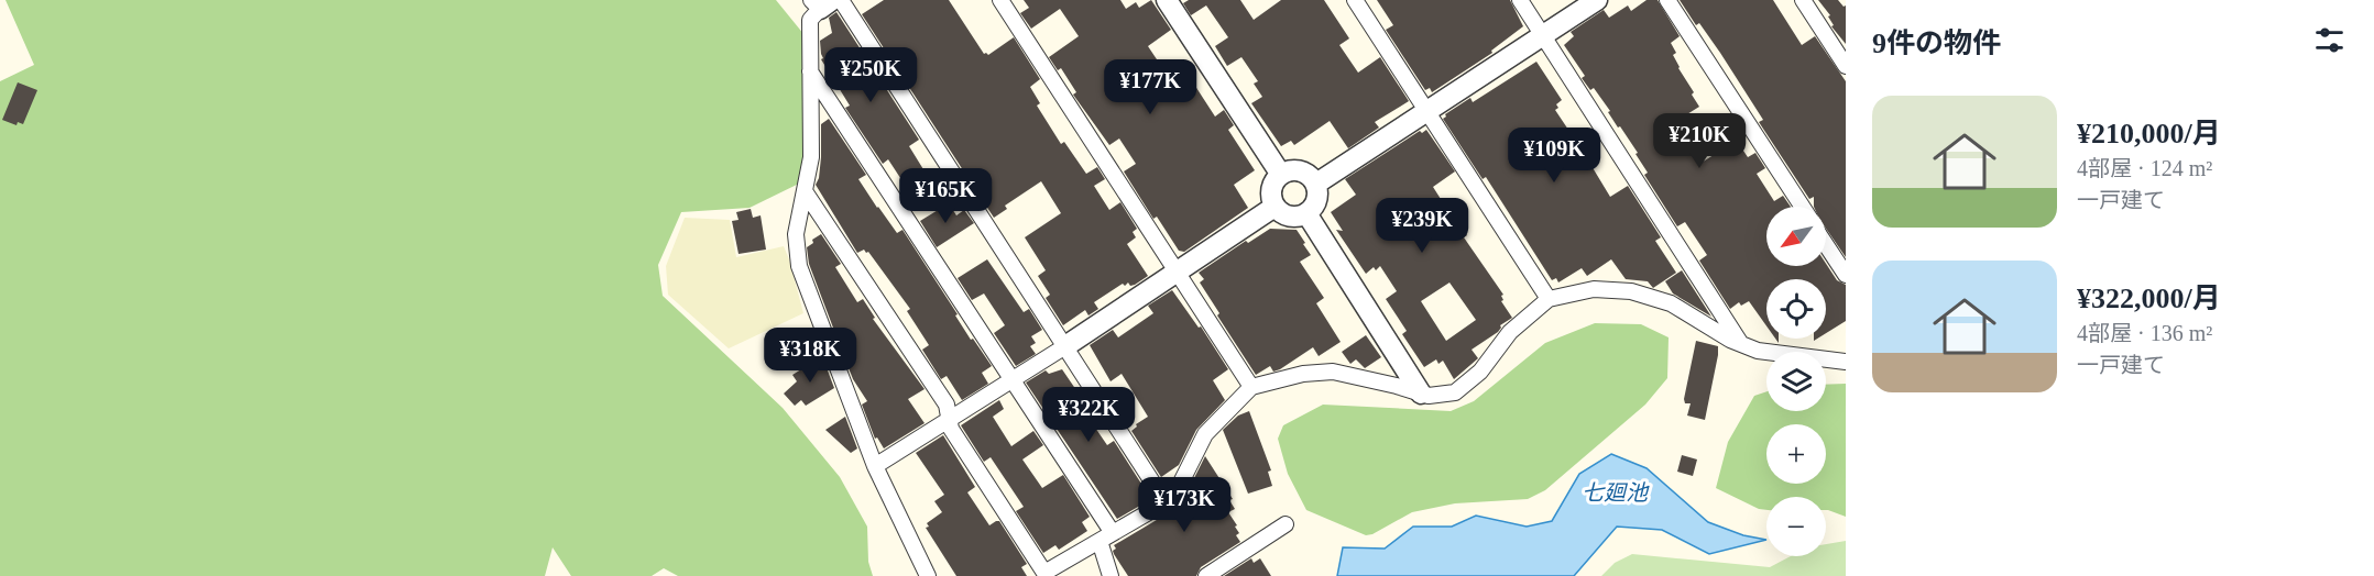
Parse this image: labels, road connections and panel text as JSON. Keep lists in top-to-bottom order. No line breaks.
{"water":["七廻池"],"north":"bottom left","page":{"heading":"9件の物件","price":["¥250K","¥177K","¥210K","¥109K","¥165K","¥239K","¥318K","¥322K","¥173K"],"list":[{"name":"¥210,000/月","note":"4部屋 · 124 m² · 一戸建て"},{"name":"¥322,000/月","note":"4部屋 · 136 m² · 一戸建て"}],"map_buttons":["+","−"]}}
